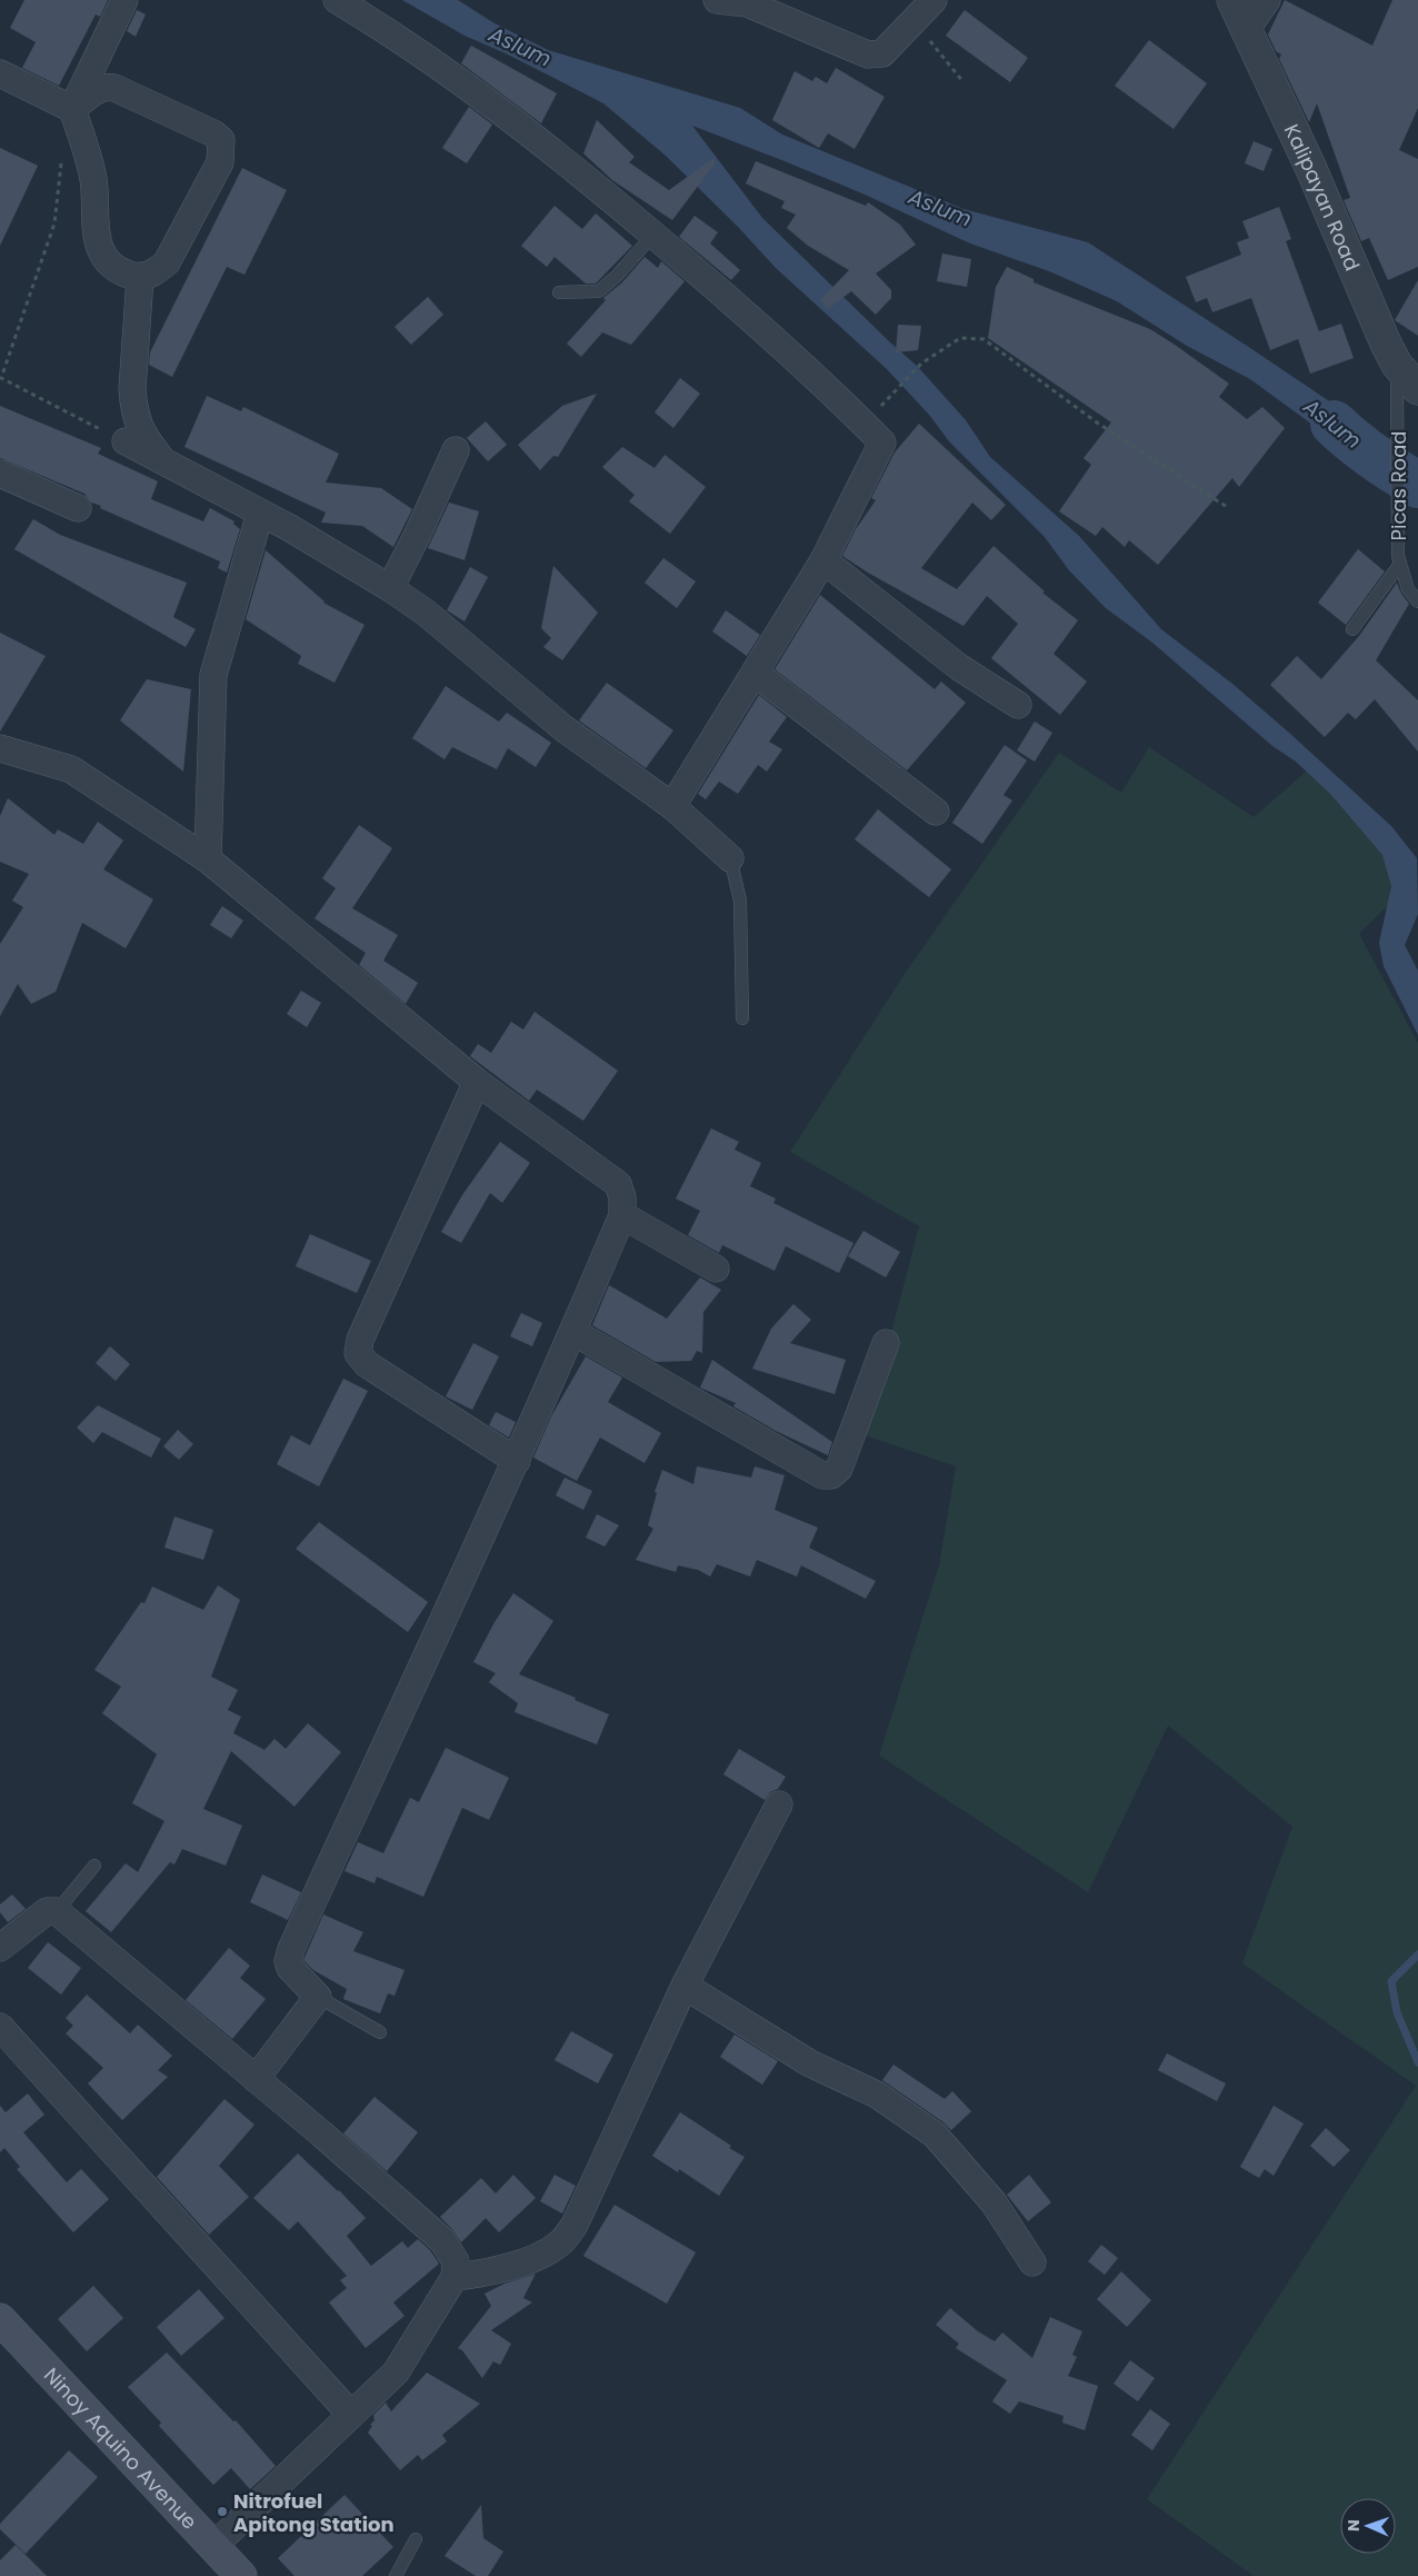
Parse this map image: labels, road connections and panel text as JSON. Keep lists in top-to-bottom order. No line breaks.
{"streets":{"main road":["Ninoy Aquino Avenue"],"street":["Kalipayan Road"],"lane":["Picas Road"]},"crossings":[["Kalipayan Road","Picas Road"]],"water":["Aslum"],"places":["Nitrofuel Apitong Station"],"north":"left"}
